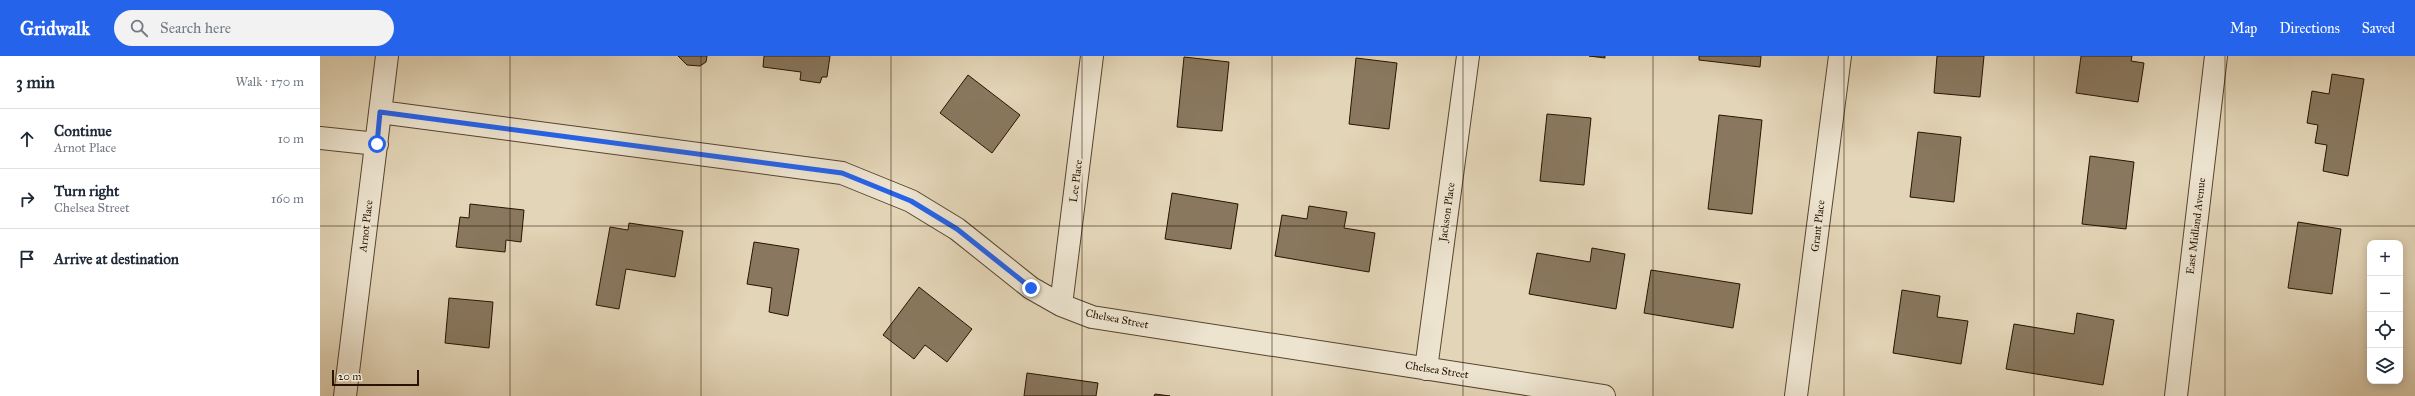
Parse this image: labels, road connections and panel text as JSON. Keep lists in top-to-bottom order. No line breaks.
{"streets":{"street":["Lee Place","Jackson Place","Arnot Place","Grant Place","East Midland Avenue","Chelsea Street"]},"crossings":[["Lee Place","Chelsea Street"],["Jackson Place","Chelsea Street"],["Arnot Place","Chelsea Street"]],"scale_bar":"20 m","page":{"header":"Gridwalk","search":"Search here","nav":["Map","Directions","Saved"],"heading":["3 min","Walk · 170 m"],"list":[["Continue","Arnot Place","10 m"],["Turn right","Chelsea Street","160 m"],"Arrive at destination"],"map_buttons":["+","−"],"scale":"20 m"}}
